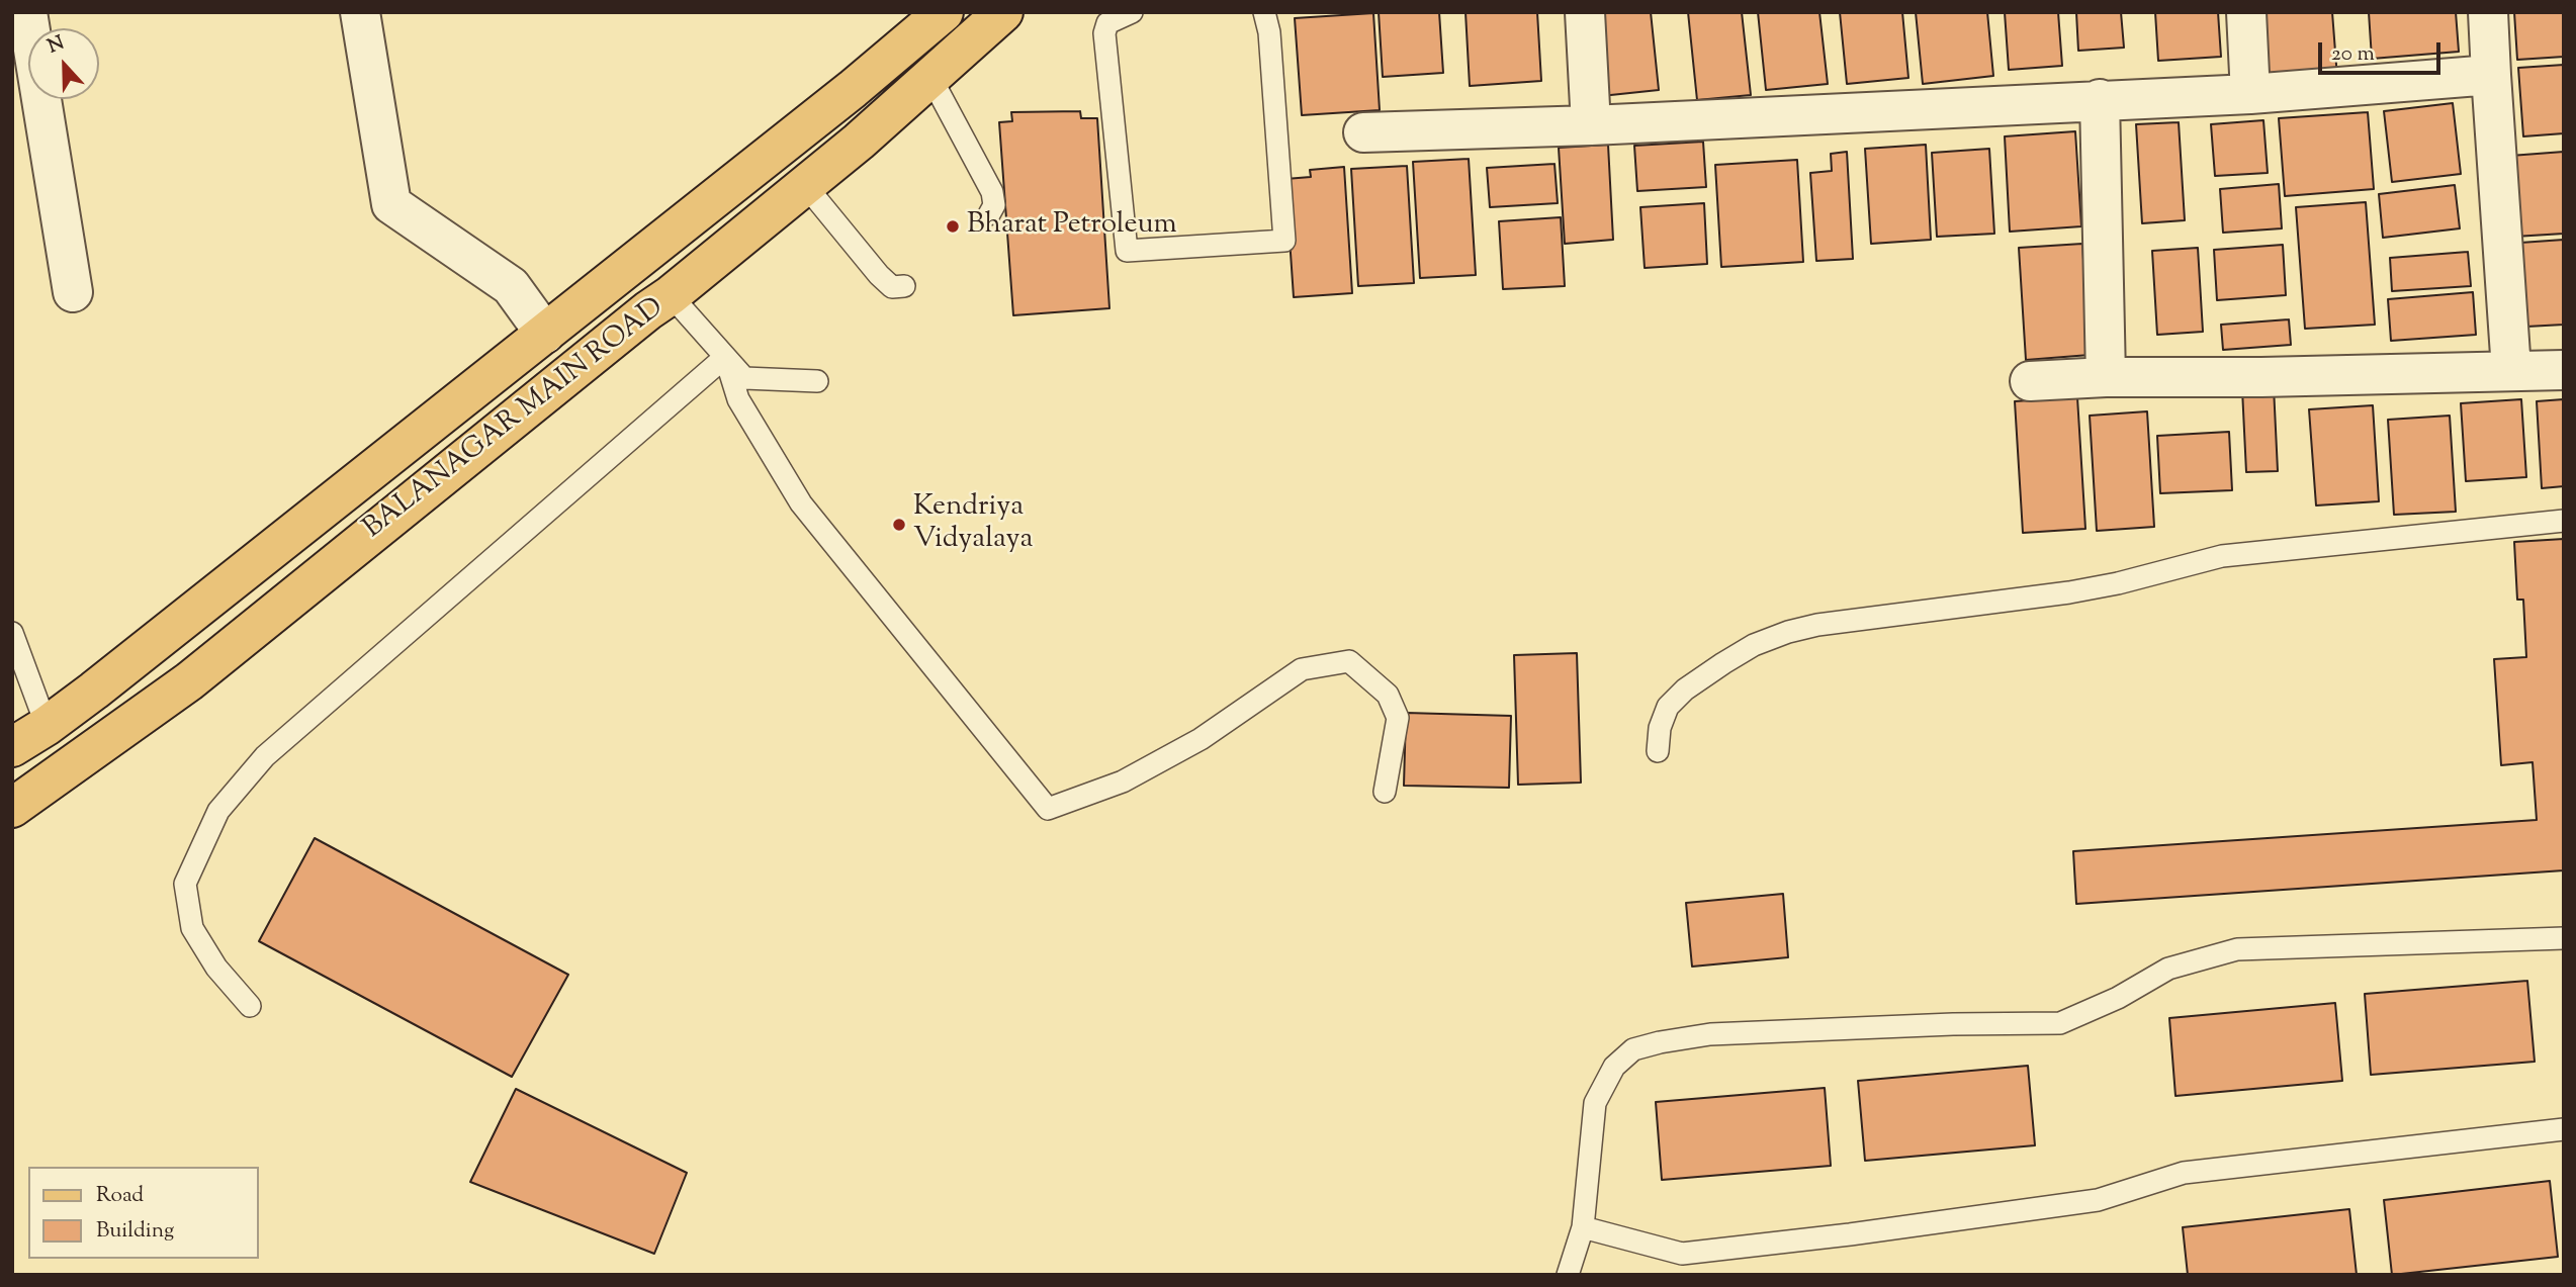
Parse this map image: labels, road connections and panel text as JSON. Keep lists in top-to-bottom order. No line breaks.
{"streets":{"main road":["BALANAGAR MAIN ROAD"]},"places":["Bharat Petroleum","Kendriya Vidyalaya"],"legend":["Road","Building"],"scale_bar":"20 m","north":"top"}
